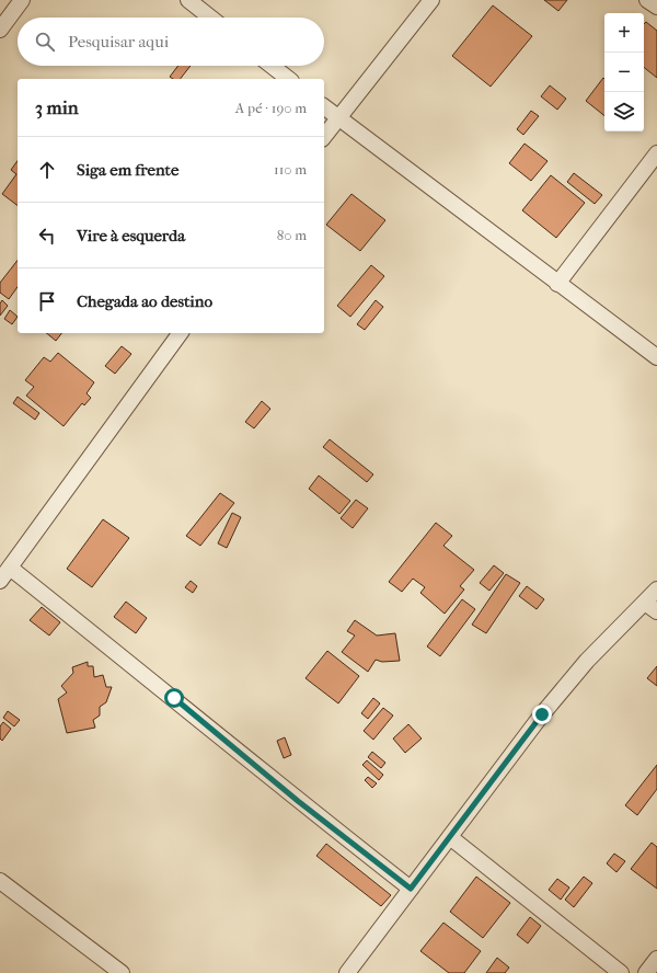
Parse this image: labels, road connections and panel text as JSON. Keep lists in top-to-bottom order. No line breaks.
{"page":{"map_buttons":["+","−"],"search":"Pesquisar aqui","heading":["3 min","A pé · 190 m"],"list":[["Siga em frente","110 m"],["Vire à esquerda","80 m"],"Chegada ao destino"]}}
